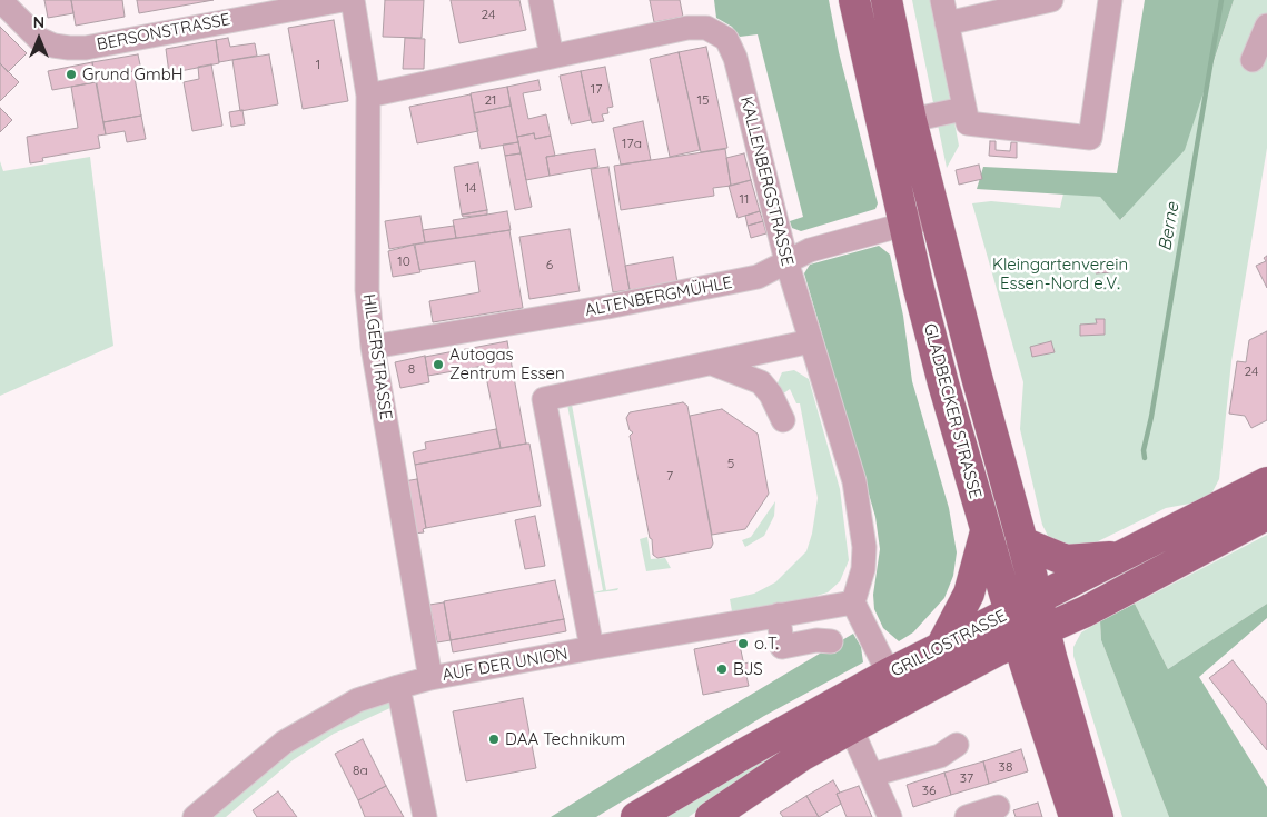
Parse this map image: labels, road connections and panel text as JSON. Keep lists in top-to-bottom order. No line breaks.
{"streets":{"main road":["GLADBECKER STRASSE","GRILLOSTRASSE"],"street":["BERSONSTRASSE","KALLENBERGSTRASSE","ALTENBERGMÜHLE","HILGERSTRASSE","AUF DER UNION"]},"crossings":[["KALLENBERGSTRASSE","ALTENBERGMÜHLE"],["KALLENBERGSTRASSE","HILGERSTRASSE"],["KALLENBERGSTRASSE","AUF DER UNION"],["ALTENBERGMÜHLE","HILGERSTRASSE"],["ALTENBERGMÜHLE","GLADBECKER STRASSE"],["HILGERSTRASSE","AUF DER UNION"],["GLADBECKER STRASSE","GRILLOSTRASSE"]],"water":["Berne"],"parks":["Kleingartenverein Essen-Nord e.V."],"places":["Grund GmbH","Autogas Zentrum Essen","o.T.","BJS","DAA Technikum"],"house_numbers":["24","1","17","21","15","17a","14","11","10","6","8","24","5","7","38","8a","37","36"],"north":"top"}
